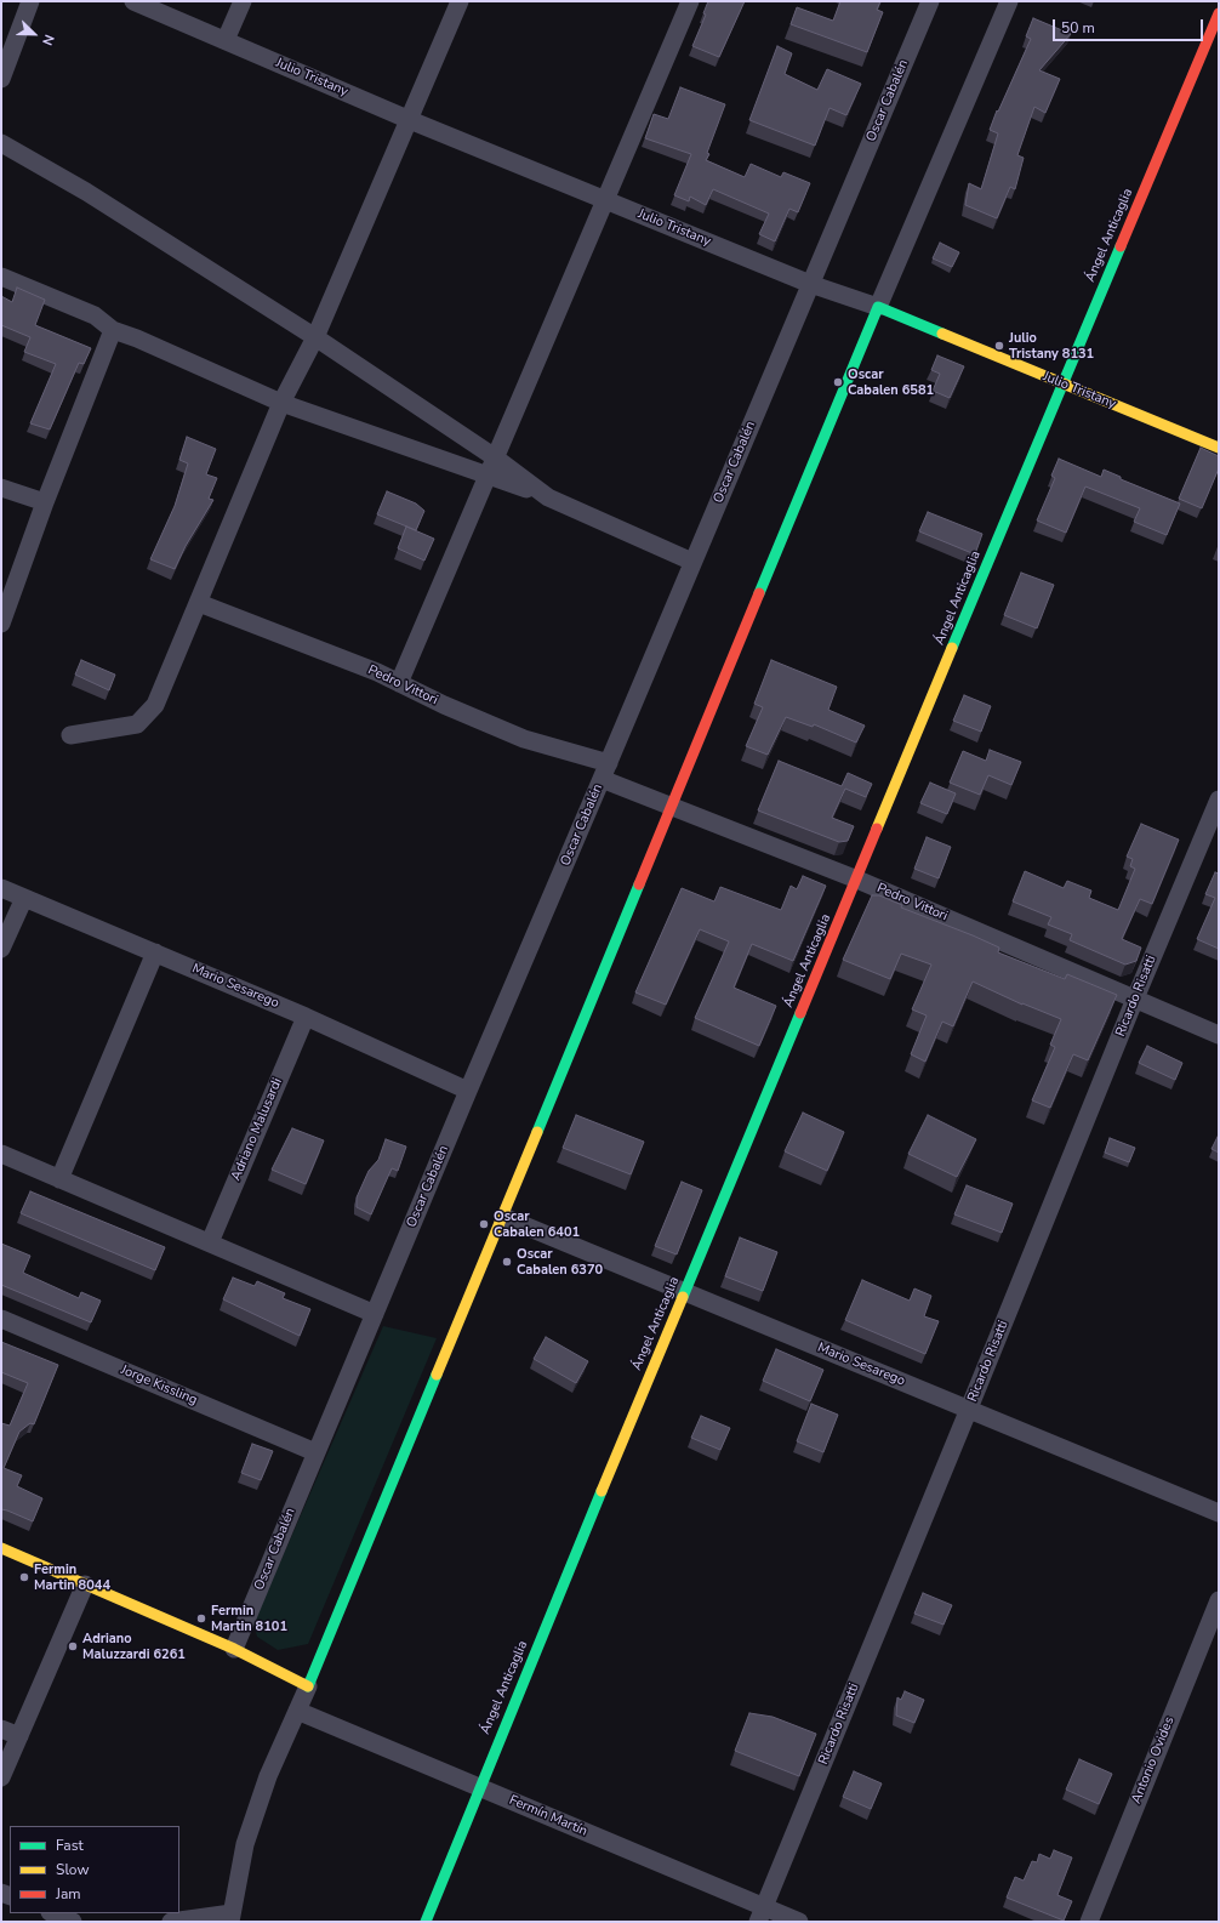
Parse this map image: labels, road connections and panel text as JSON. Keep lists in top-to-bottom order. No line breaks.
{"streets":{"main road":["Julio Tristany","Ángel Anticaglia"],"street":["Oscar Cabalén","Pedro Vittori","Mario Sesarego","Ricardo Risatti","Adriano Malusardi","Jorge Kissling","Antonio Ovides","Fermín Martín"]},"crossings":[["Julio Tristany","Oscar Cabalén"],["Julio Tristany","Ángel Anticaglia"],["Oscar Cabalén","Pedro Vittori"],["Oscar Cabalén","Mario Sesarego"],["Oscar Cabalén","Jorge Kissling"],["Ángel Anticaglia","Pedro Vittori"],["Ángel Anticaglia","Mario Sesarego"],["Ángel Anticaglia","Fermín Martín"],["Pedro Vittori","Ricardo Risatti"],["Mario Sesarego","Ricardo Risatti"],["Mario Sesarego","Adriano Malusardi"],["Ricardo Risatti","Fermín Martín"]],"places":["Julio Tristany 8131","Oscar Cabalen 6581","Oscar Cabalen 6401","Oscar Cabalen 6370","Fermin Martin 8044","Fermin Martin 8101","Adriano Maluzzardi 6261"],"legend":["Fast","Slow","Jam"],"scale_bar":"50 m","north":"bottom right"}
